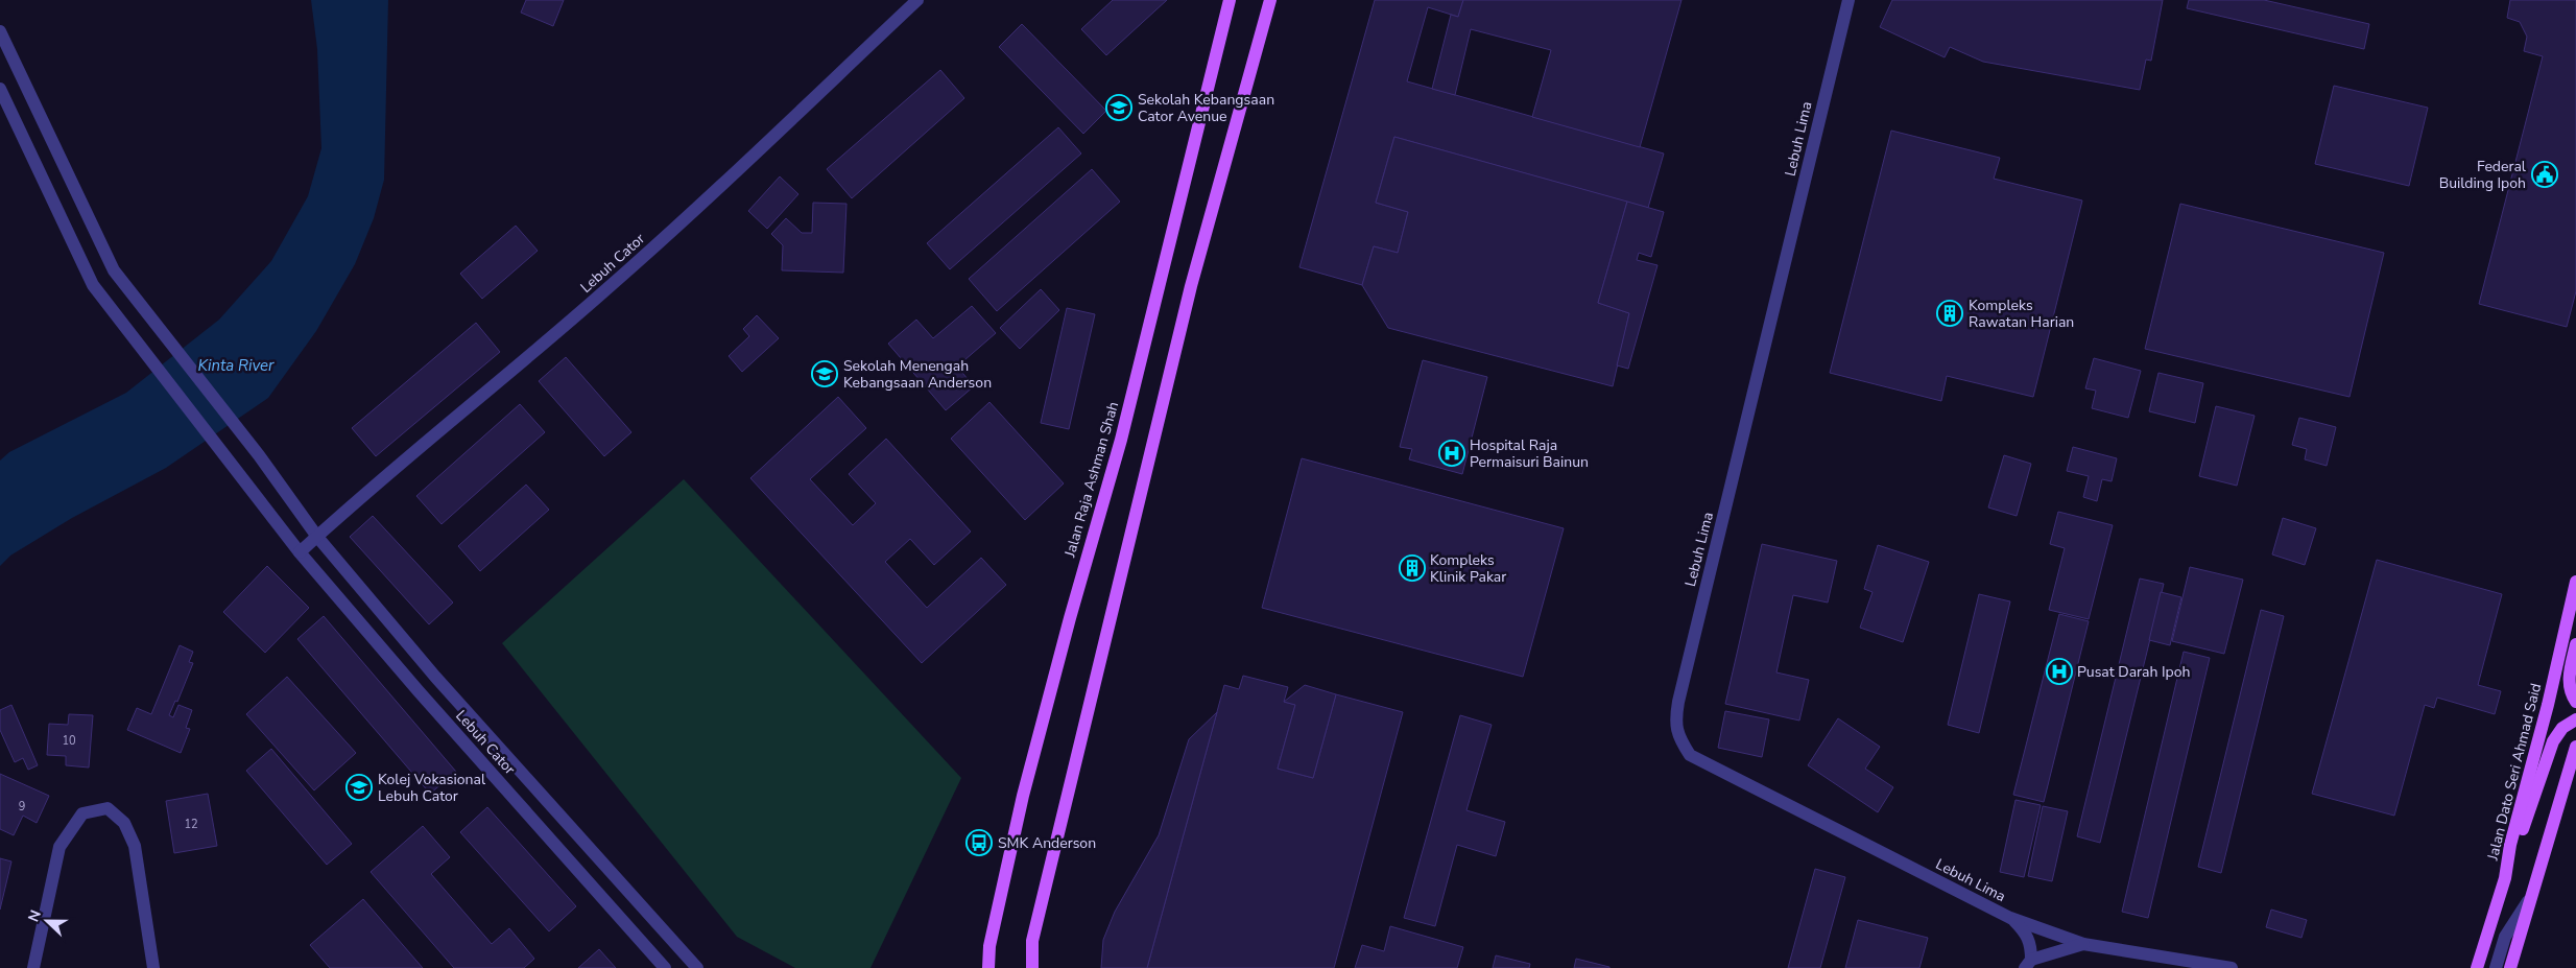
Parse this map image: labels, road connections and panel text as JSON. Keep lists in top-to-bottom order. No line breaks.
{"streets":{"main road":["Jalan Raja Ashman Shah","Jalan Dato Seri Ahmad Said"],"street":["Lebuh Lima","Lebuh Cator"]},"water":["Kinta River"],"places":{"school or university":["Sekolah Kebangsaan Cator Avenue","Sekolah Menengah Kebangsaan Anderson","Kolej Vokasional Lebuh Cator"],"public building":["Federal Building Ipoh"],"building":["Kompleks Rawatan Harian","Kompleks Klinik Pakar"],"hospital":["Hospital Raja Permaisuri Bainun","Pusat Darah Ipoh"],"bus stop":["SMK Anderson"]},"house_numbers":["10","9","12"],"north":"left"}
